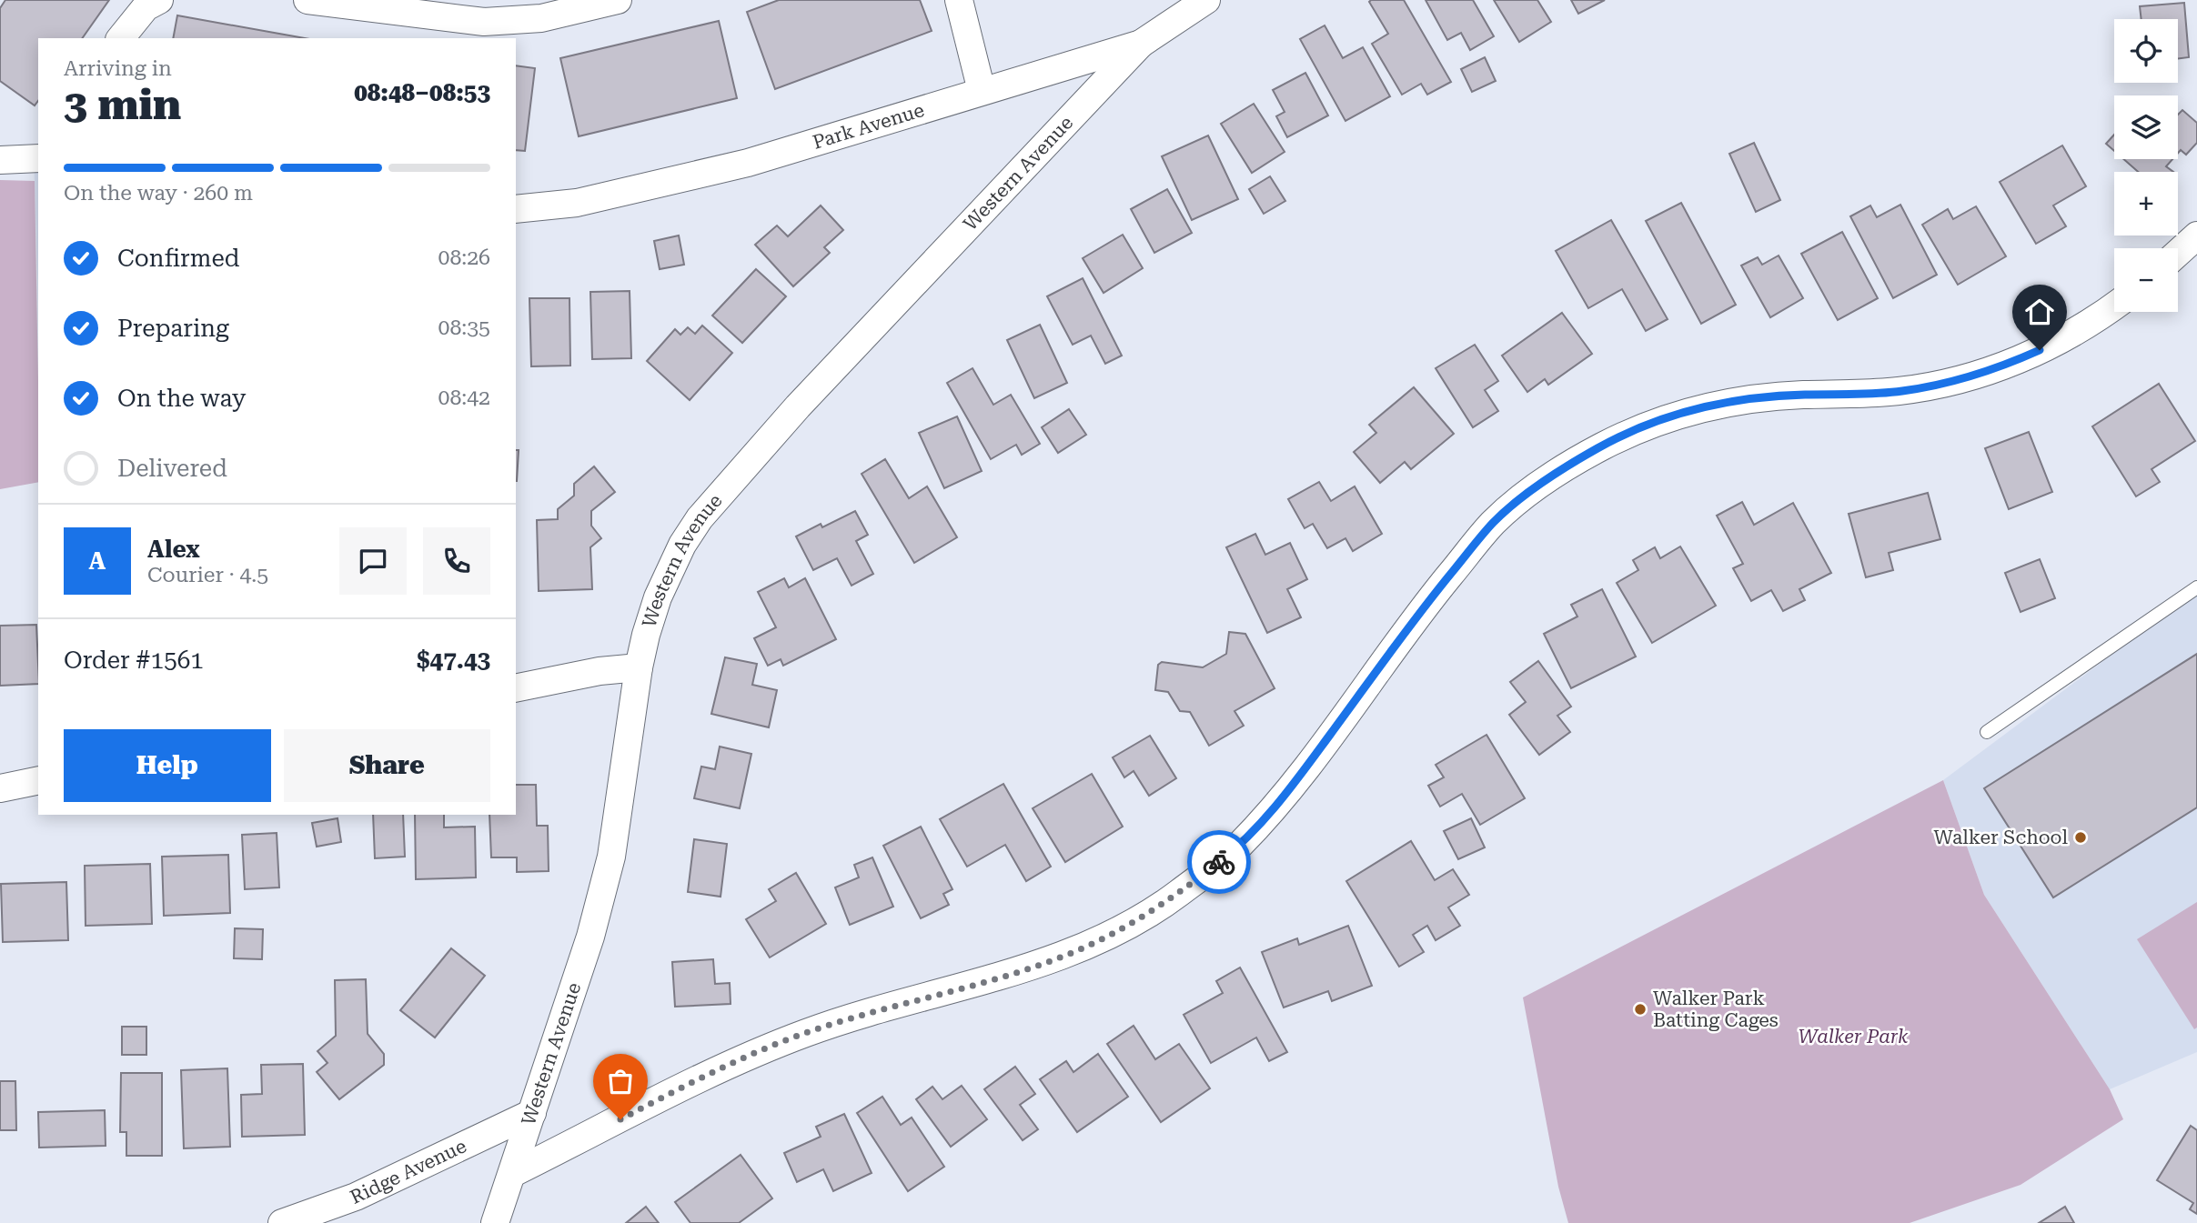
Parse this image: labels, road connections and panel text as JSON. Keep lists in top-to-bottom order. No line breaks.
{"streets":{"street":["Park Avenue","Western Avenue","Ridge Avenue"]},"crossings":[["Park Avenue","Western Avenue"],["Western Avenue","Ridge Avenue"]],"parks":["Walker Park"],"places":["Walker School","Walker Park Batting Cages"],"page":{"map_buttons":["+","−"],"heading":["3 min","Arriving in","08:48–08:53"],"panel":["Alex","Courier · 4.5","Order #1561","$47.43"],"bar":"On the way · 260 m","list":[["Confirmed","08:26"],["Preparing","08:35"],["On the way","08:42"],"Delivered"],"round":"A","buttons":["Help","Share"]}}
